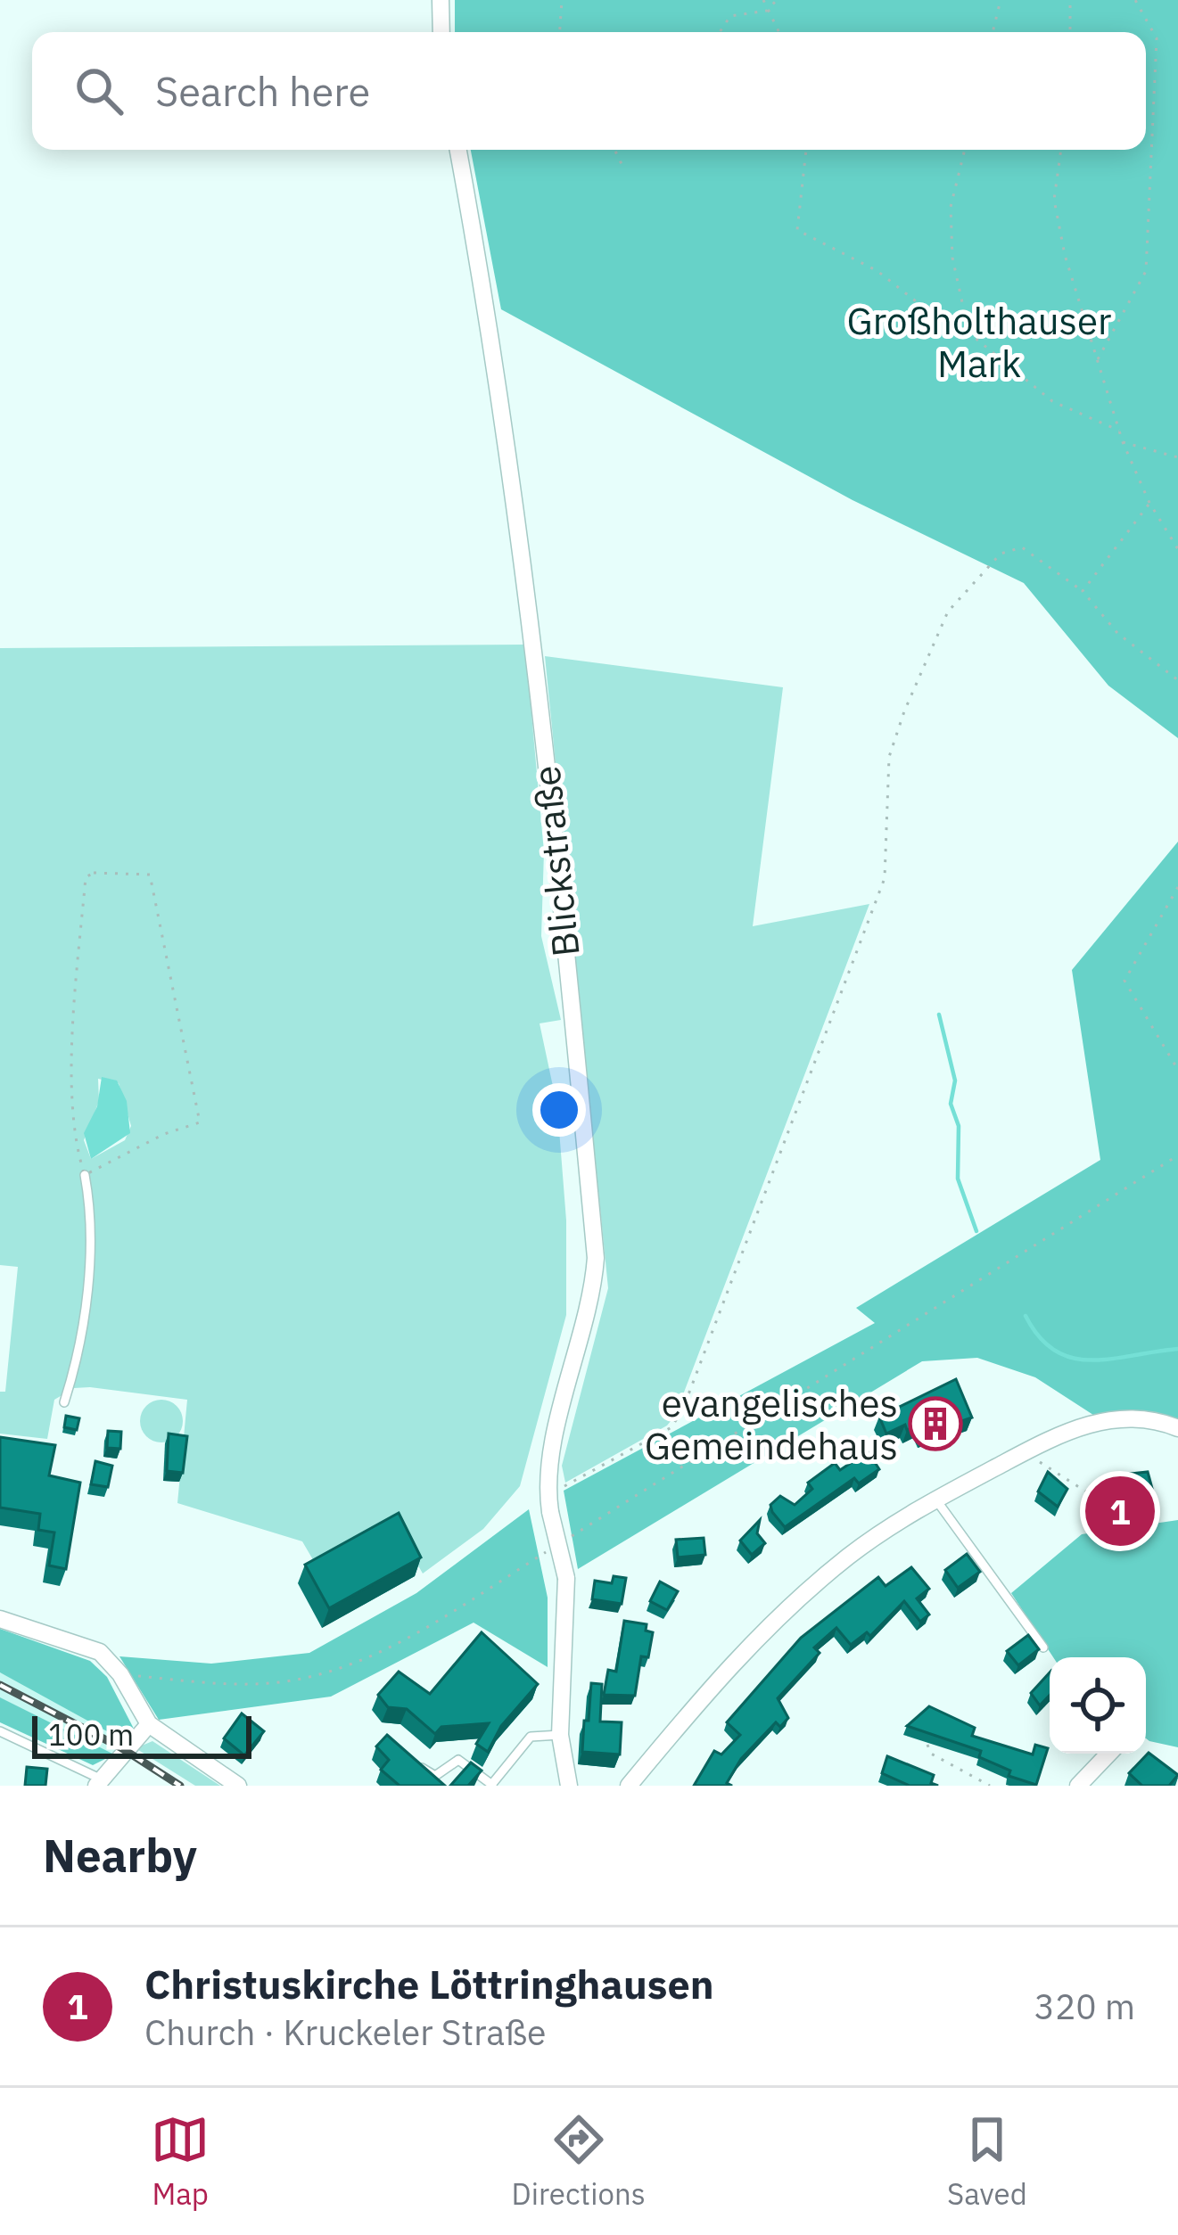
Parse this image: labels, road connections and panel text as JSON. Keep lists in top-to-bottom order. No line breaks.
{"streets":{"street":["Blickstraße"]},"parks":["Großholthauser Mark"],"places":{"building":["evangelisches Gemeindehaus"]},"scale_bar":"100 m","page":{"search":"Search here","pins":"1","scale":"100 m","heading":"Nearby","list":[{"mark":"1","name":"Christuskirche Löttringhausen","note":"Church · Kruckeler Straße","value":"320 m"}],"nav":["Map","Directions","Saved"]}}
